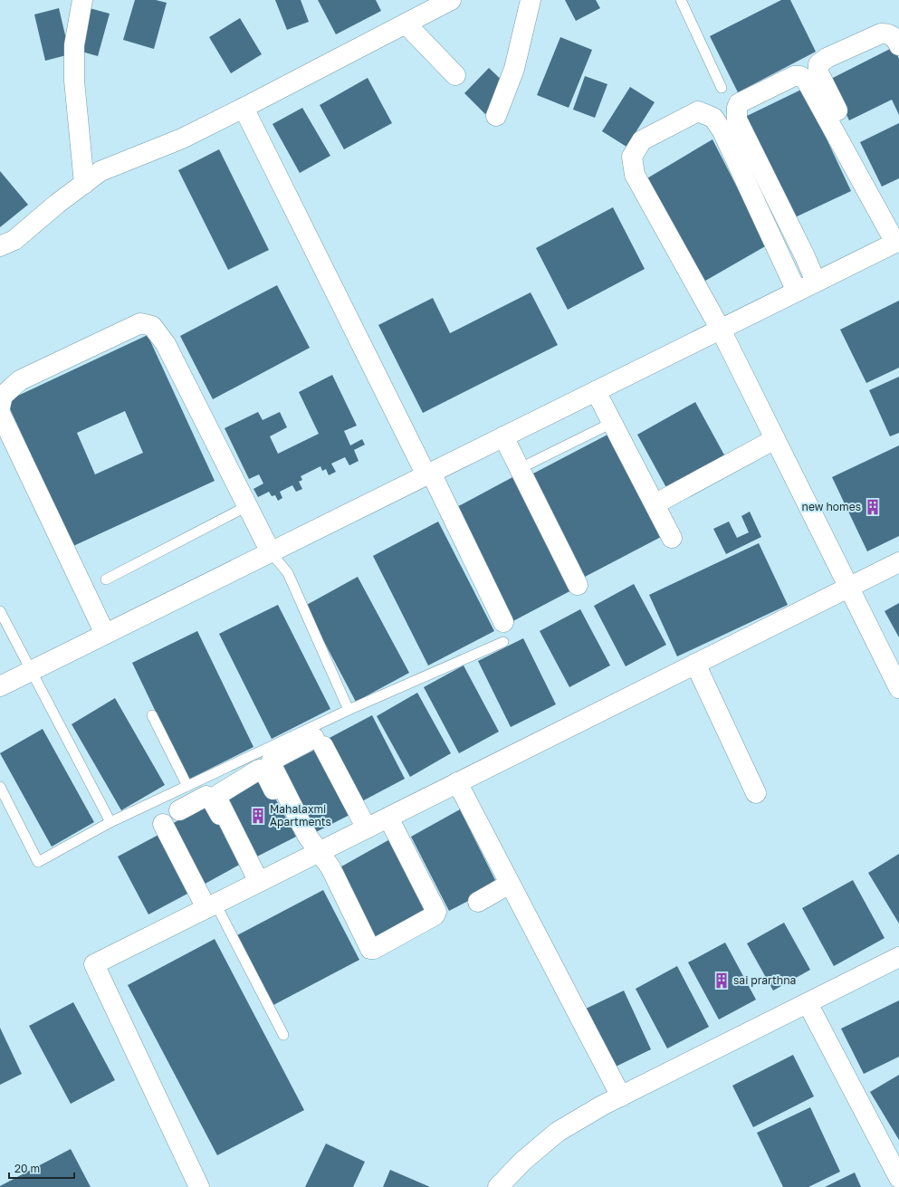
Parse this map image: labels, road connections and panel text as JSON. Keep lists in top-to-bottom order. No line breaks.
{"places":{"building":["new homes","Mahalaxmi Apartments","sai prarthna"]},"scale_bar":"20 m"}
